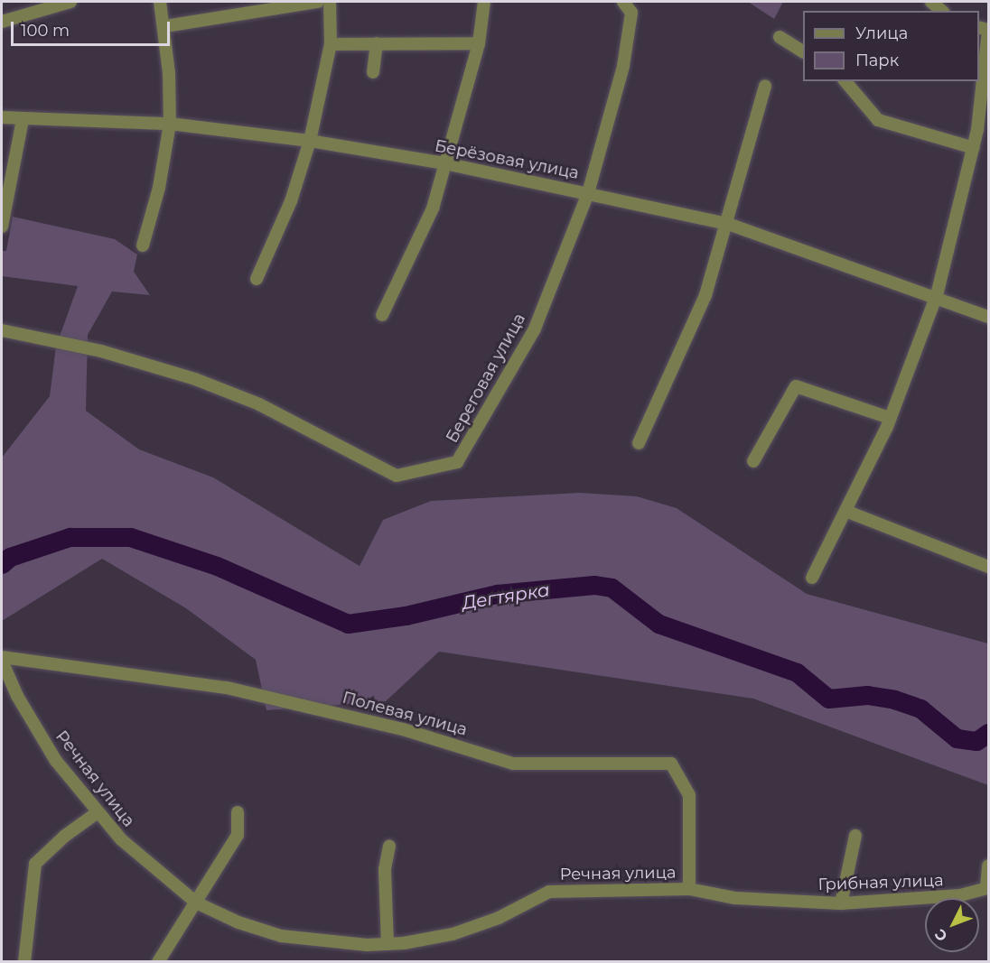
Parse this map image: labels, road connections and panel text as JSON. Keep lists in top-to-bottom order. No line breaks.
{"streets":{"street":["Берёзовая улица","Береговая улица","Полевая улица","Речная улица","Грибная улица"]},"crossings":[["Берёзовая улица","Береговая улица"],["Полевая улица","Речная улица"],["Полевая улица","Грибная улица"],["Речная улица","Грибная улица"]],"water":["Дегтярка"],"legend":["Улица","Парк"],"scale_bar":"100 m","north":"bottom left"}
